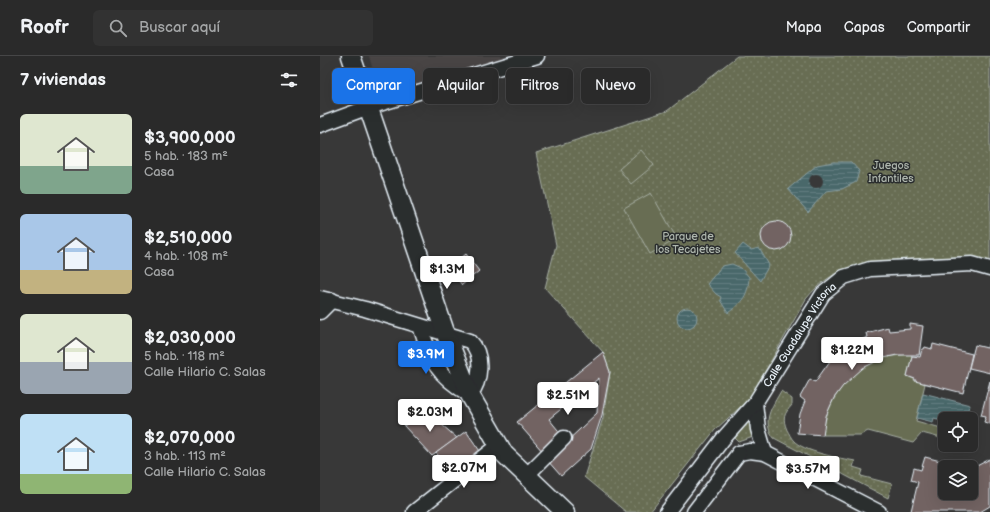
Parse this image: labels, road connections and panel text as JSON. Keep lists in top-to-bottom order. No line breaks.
{"streets":{"street":["Calle Guadalupe Victoria"]},"parks":["Juegos Infantiles","Parque de los Tecajetes"],"page":{"header":"Roofr","search":"Buscar aquí","nav":["Mapa","Capas","Compartir"],"heading":"7 viviendas","chip":["Comprar","Alquilar","Filtros","Nuevo"],"list":[{"name":"$3,900,000","note":"5 hab. · 183 m² · Casa"},{"name":"$2,510,000","note":"4 hab. · 108 m² · Casa"},{"name":"$2,030,000","note":"5 hab. · 118 m² · Calle Hilario C. Salas"},{"name":"$2,070,000","note":"3 hab. · 113 m² · Calle Hilario C. Salas"}],"price":["$1.3M","$1.22M","$3.9M","$2.51M","$2.03M","$2.07M","$3.57M"]}}
